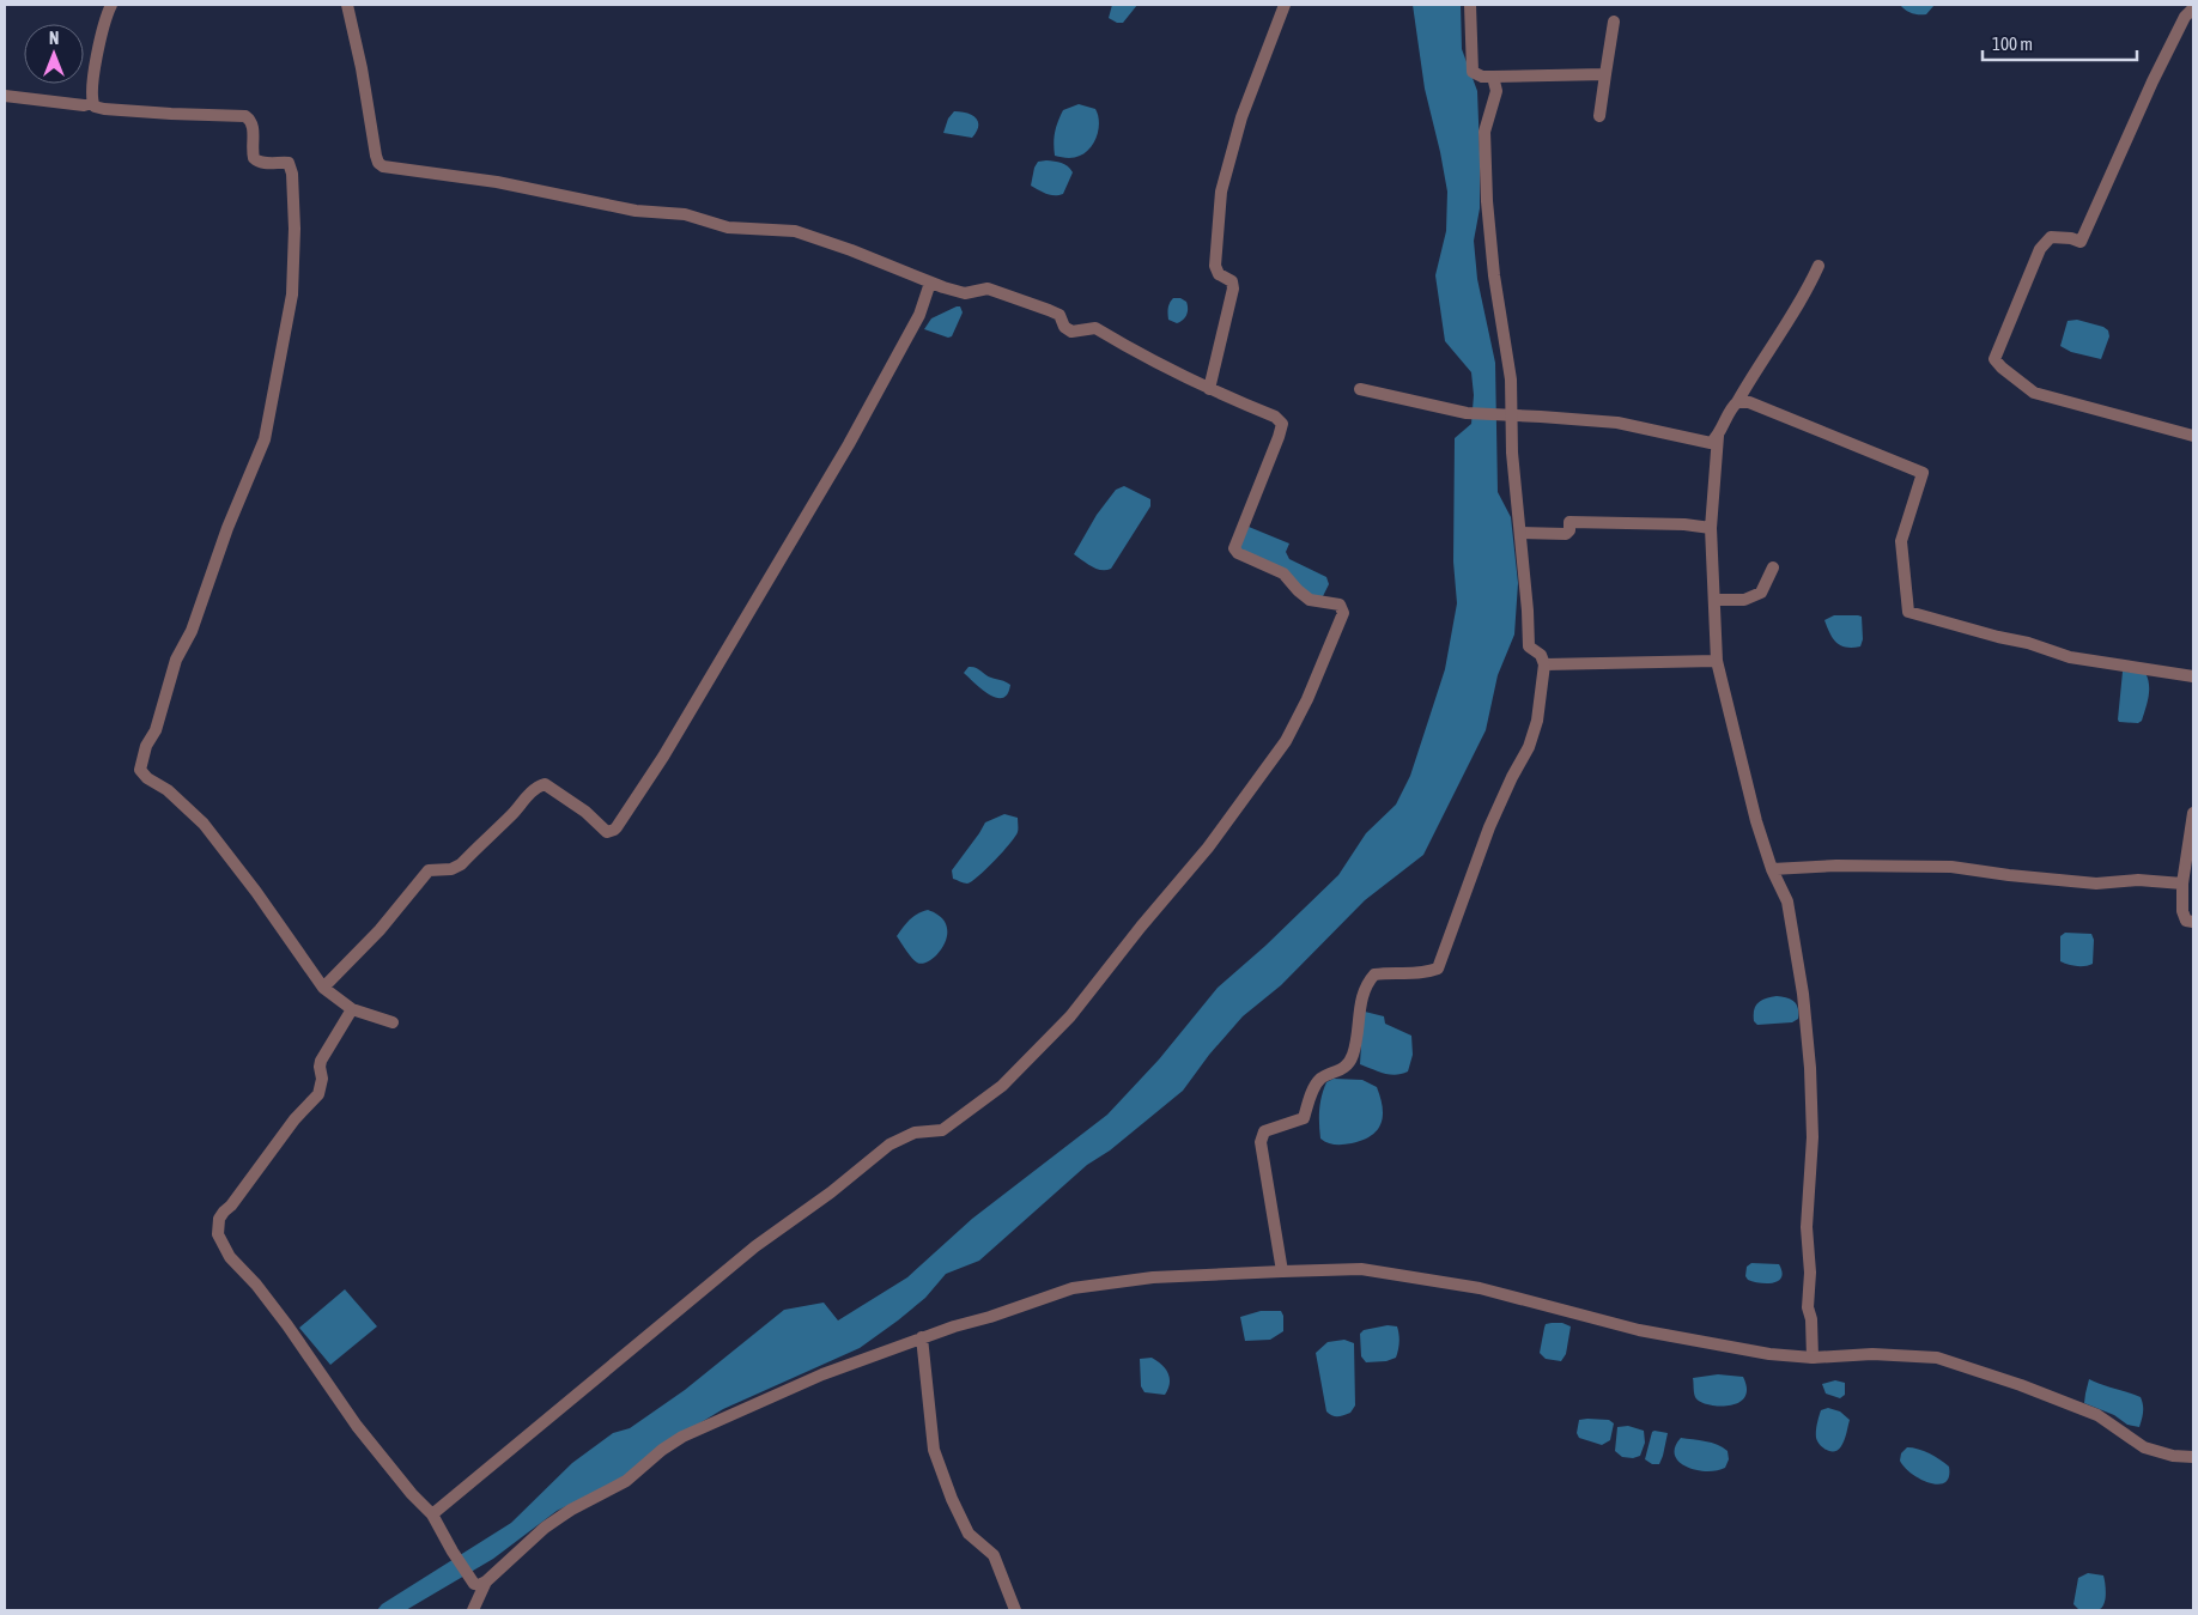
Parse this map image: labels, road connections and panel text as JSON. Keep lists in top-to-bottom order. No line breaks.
{"scale_bar":"100 m","north":"top"}
